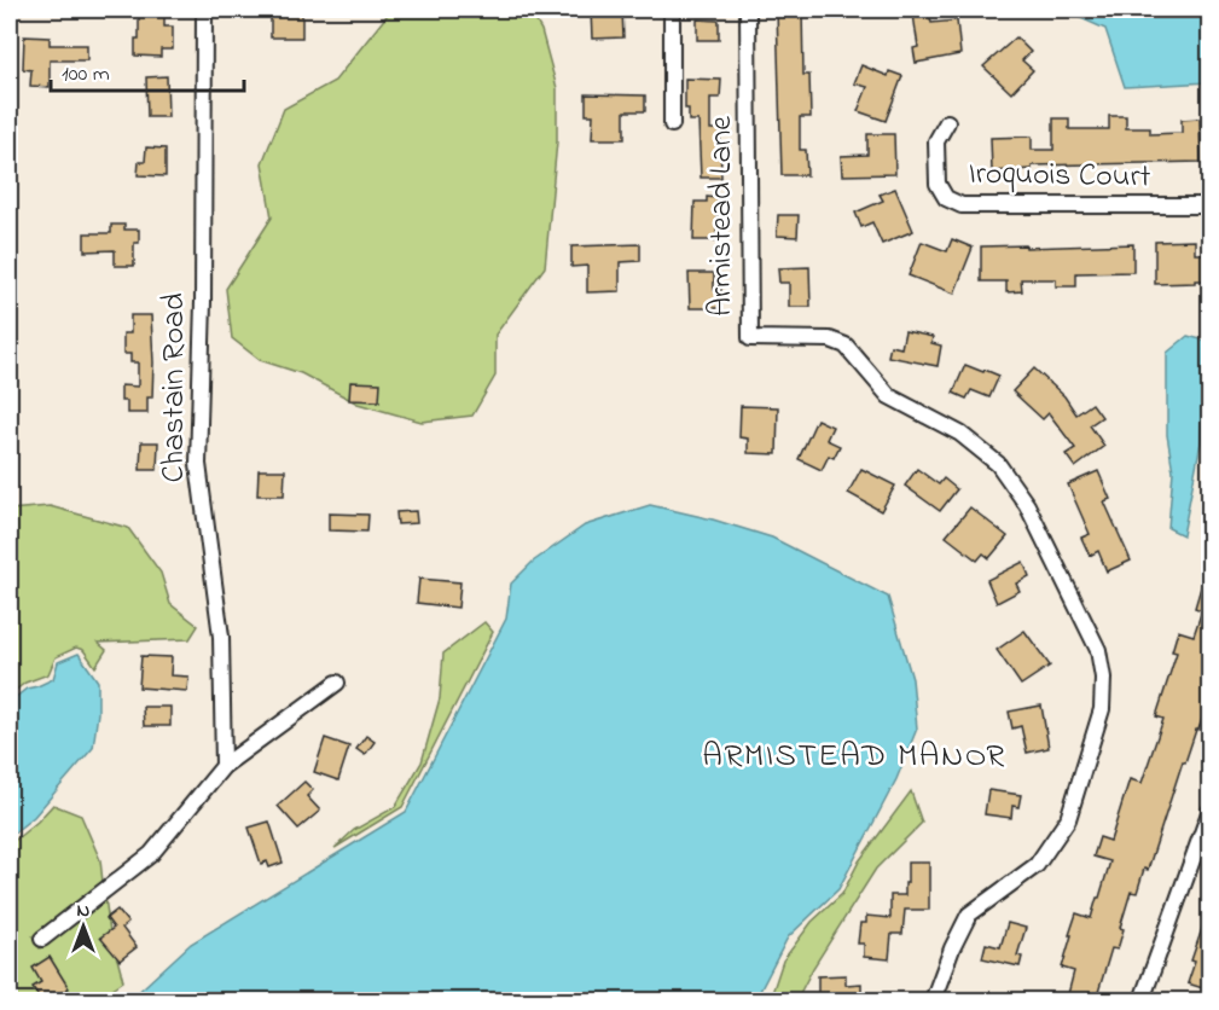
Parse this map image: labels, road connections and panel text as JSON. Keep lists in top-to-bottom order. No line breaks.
{"streets":{"street":["Iroquois Court","Armistead Lane","Chastain Road"]},"districts":["ARMISTEAD MANOR"],"scale_bar":"100 m","north":"top"}
